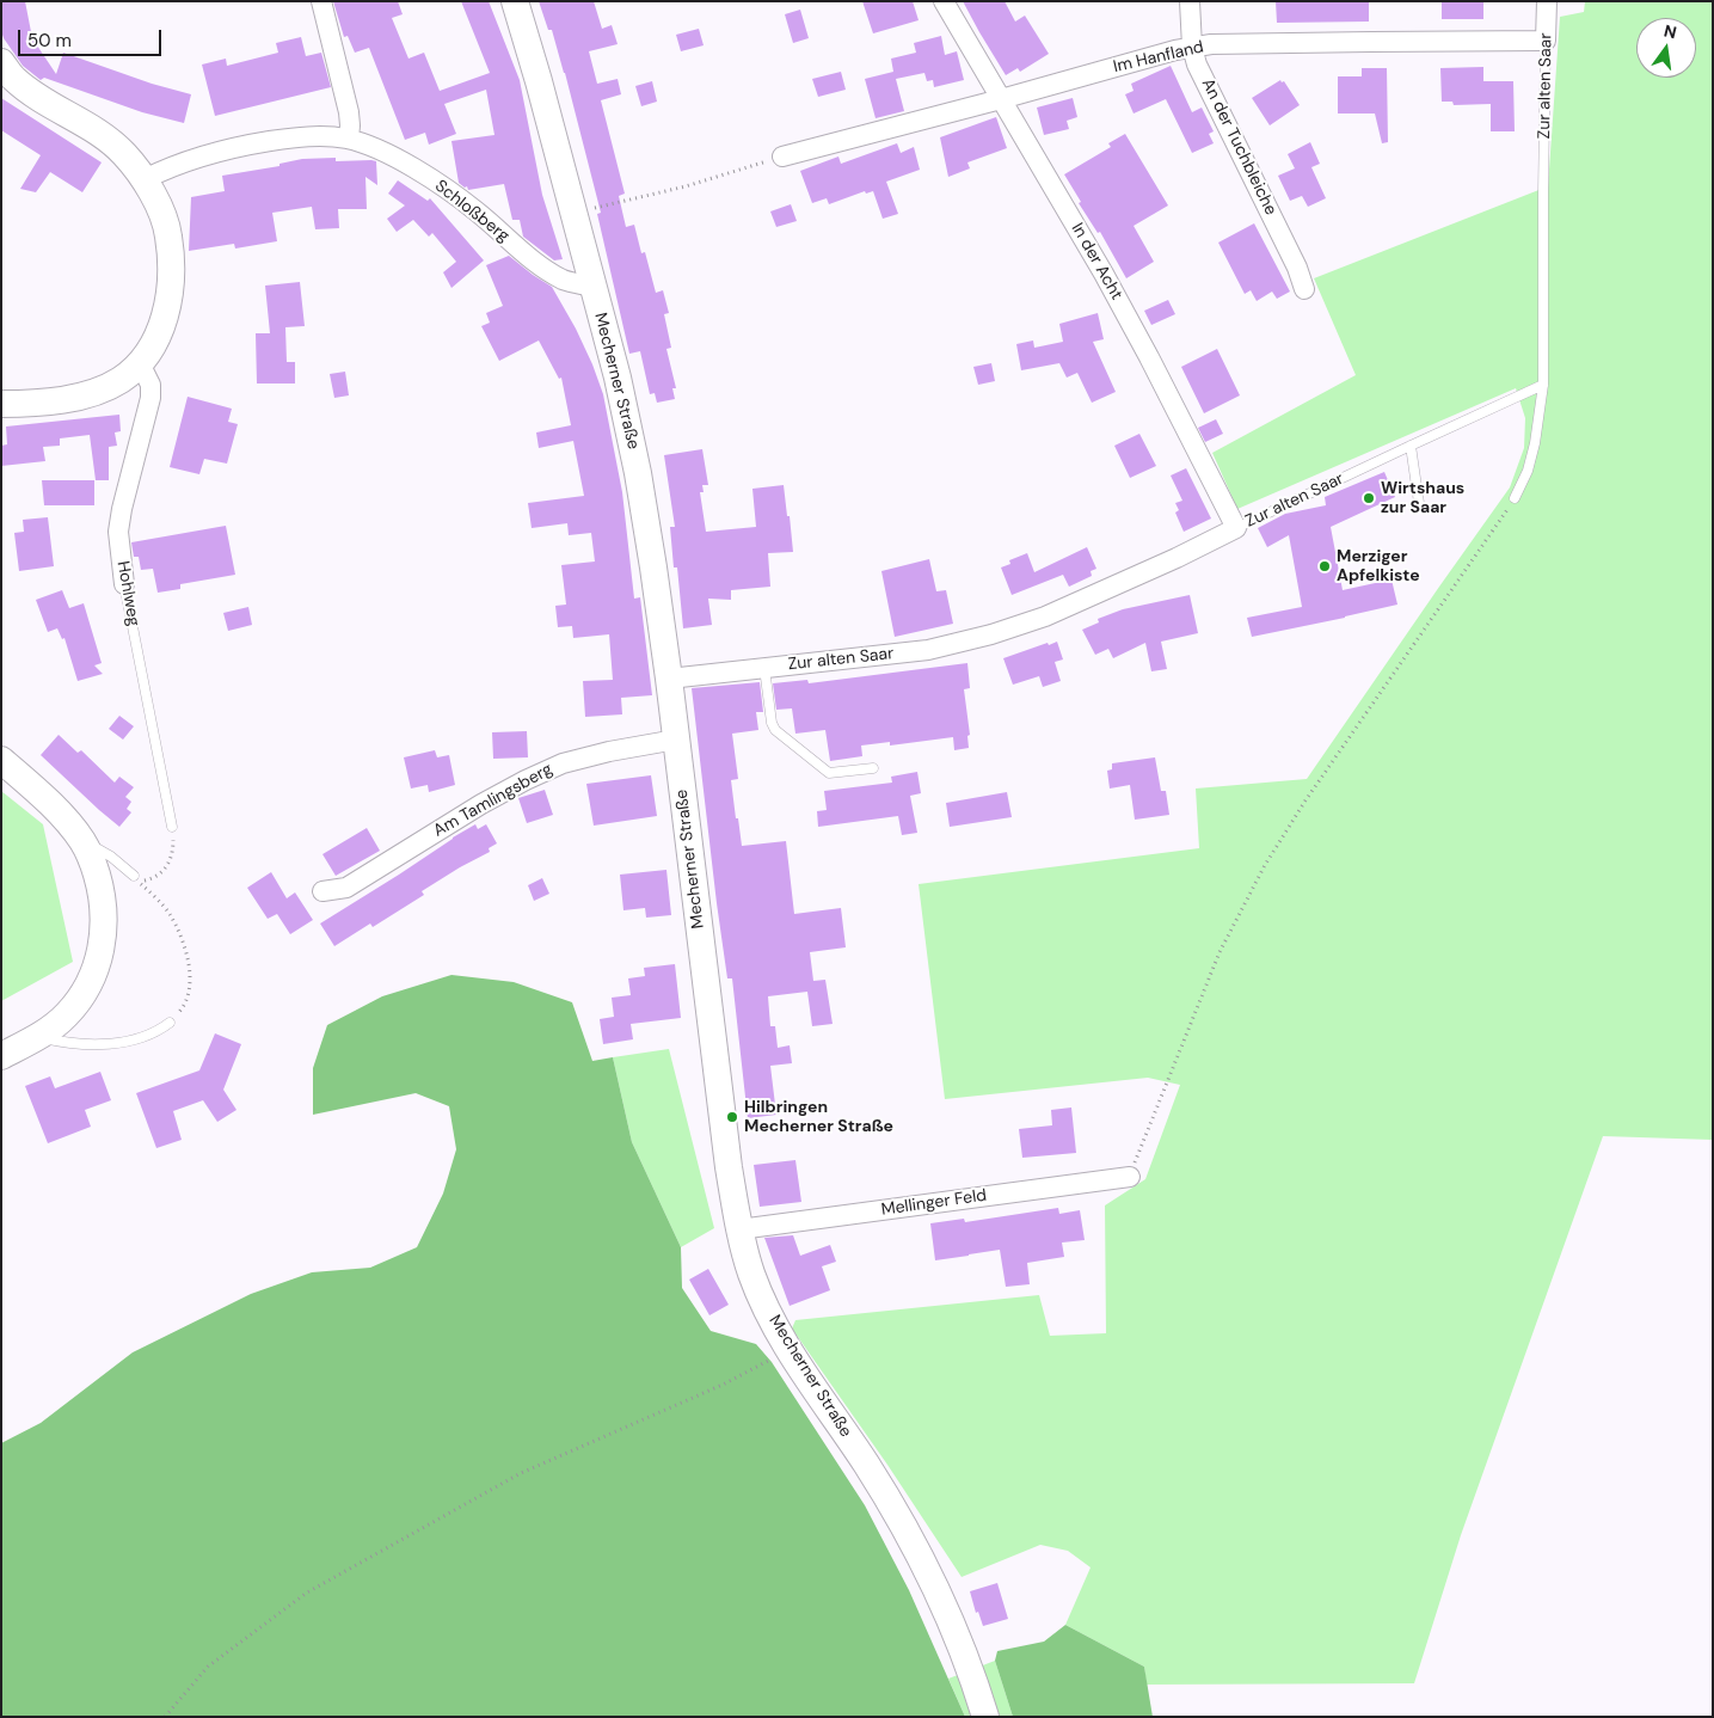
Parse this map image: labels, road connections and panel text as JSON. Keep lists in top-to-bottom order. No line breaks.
{"streets":{"main road":["Mecherner Straße"],"street":["Im Hanfland","Zur alten Saar","An der Tuchbleiche","Schloßberg","In der Acht","Hohlweg","Am Tamlingsberg","Mellinger Feld"]},"crossings":[["Im Hanfland","Zur alten Saar"],["Im Hanfland","An der Tuchbleiche"],["Im Hanfland","In der Acht"],["Zur alten Saar","In der Acht"],["Zur alten Saar","Mecherner Straße"],["Schloßberg","Mecherner Straße"],["Mecherner Straße","Am Tamlingsberg"],["Mecherner Straße","Mellinger Feld"]],"places":["Wirtshaus zur Saar","Merziger Apfelkiste","Hilbringen Mecherner Straße"],"scale_bar":"50 m","north":"top"}
